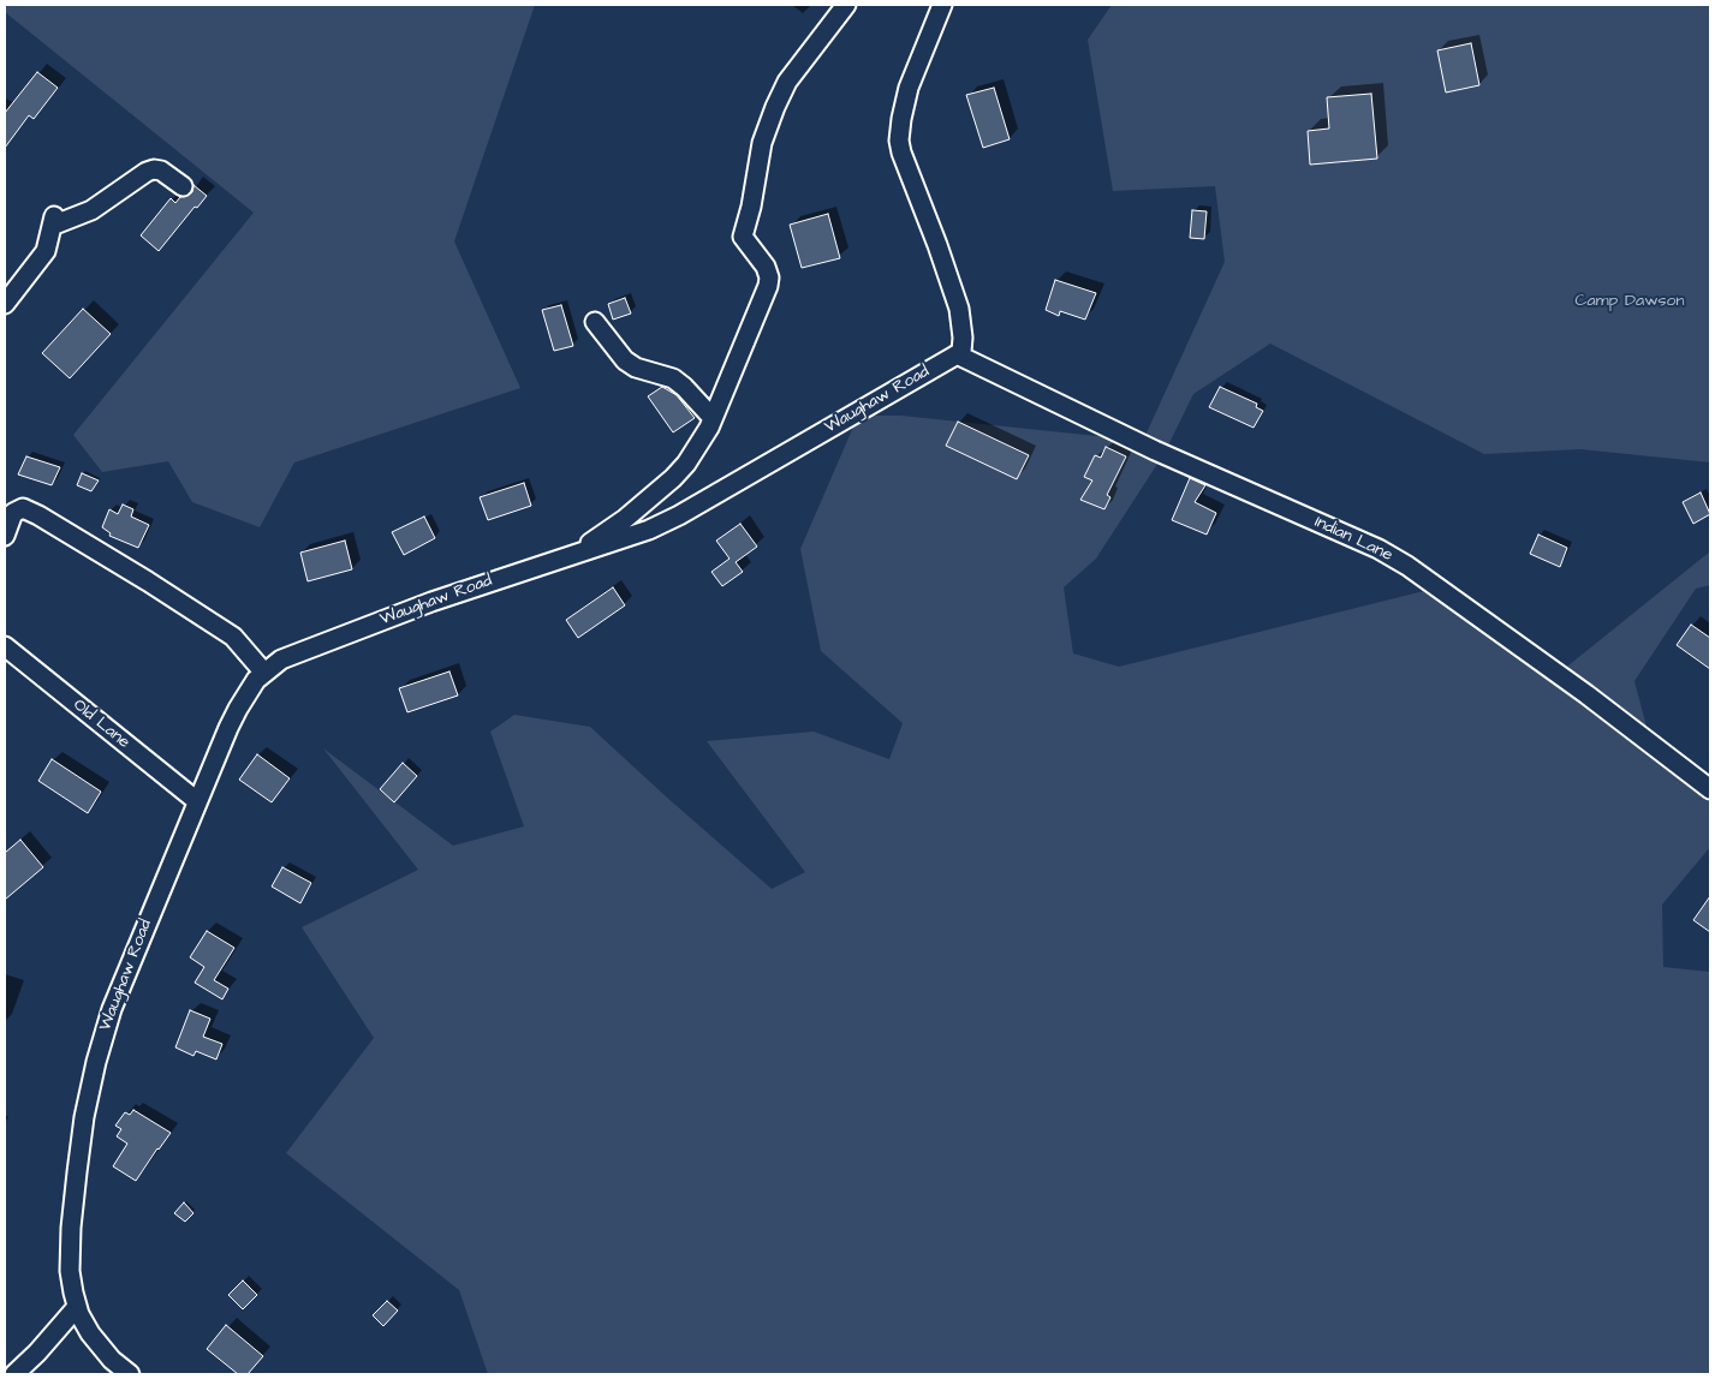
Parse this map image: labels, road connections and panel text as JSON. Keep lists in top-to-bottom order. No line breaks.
{"streets":{"street":["Waughaw Road","Indian Lane","Old Lane"]},"crossings":[["Waughaw Road","Indian Lane"],["Waughaw Road","Old Lane"]],"parks":["Camp Dawson"]}
